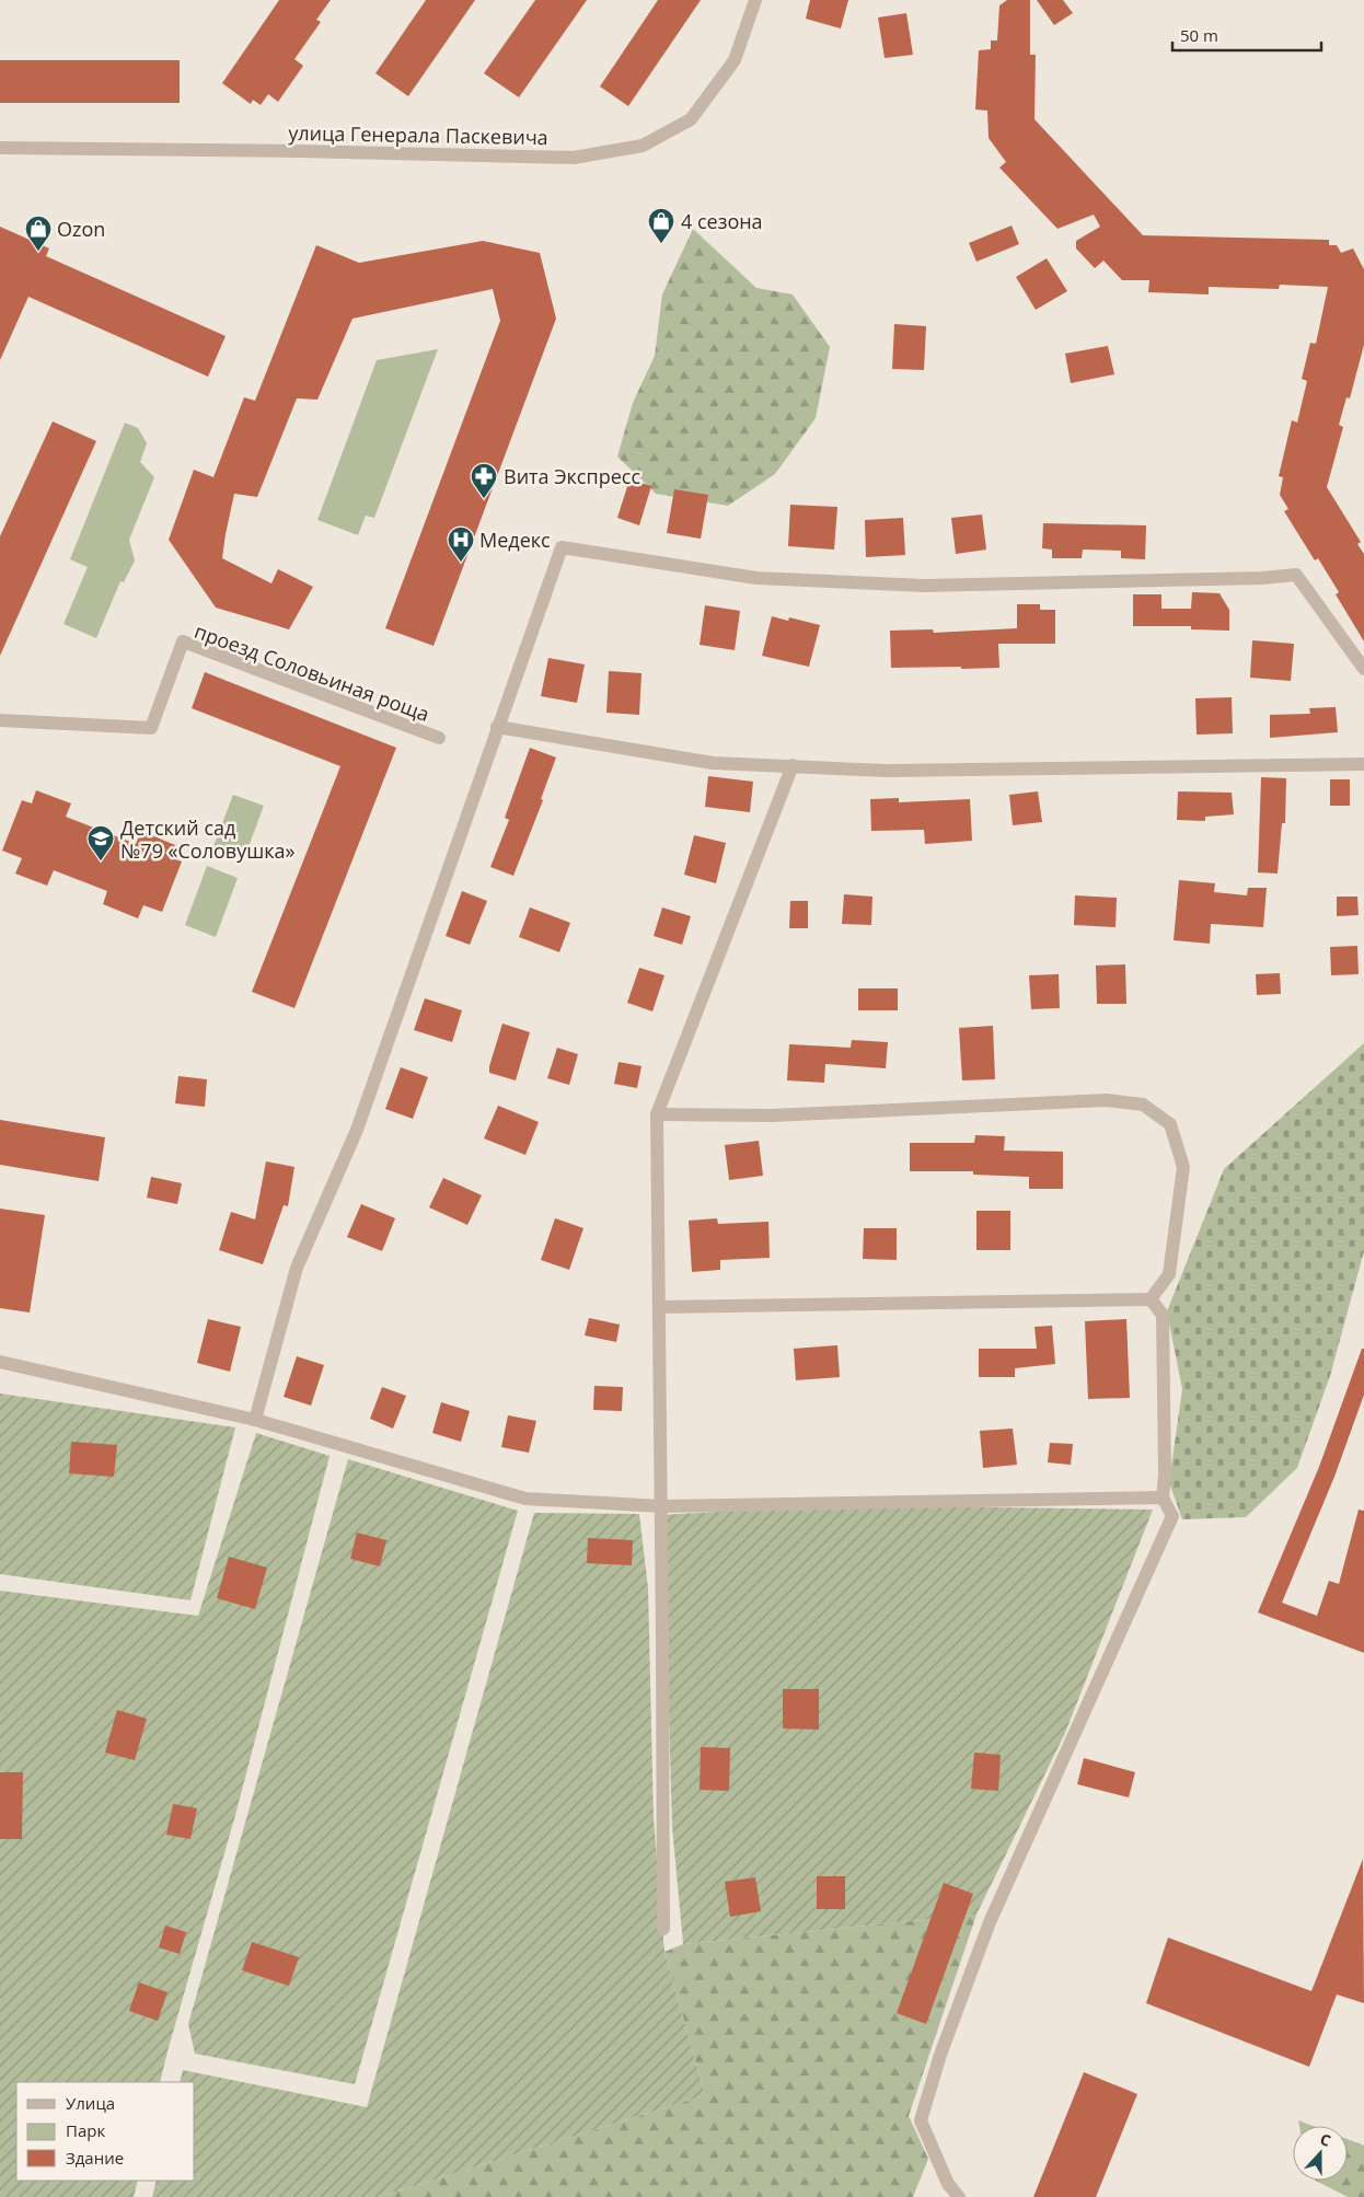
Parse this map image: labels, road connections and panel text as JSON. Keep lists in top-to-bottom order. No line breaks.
{"streets":{"street":["улица Генерала Паскевича","проезд Соловьиная роща"]},"places":{"shop":["4 сезона","Ozon"],"pharmacy":["Вита Экспресс"],"hospital":["Медекс"],"school or university":["Детский сад №79 «Соловушка»"]},"legend":["Улица","Парк","Здание"],"scale_bar":"50 m","north":"top"}
